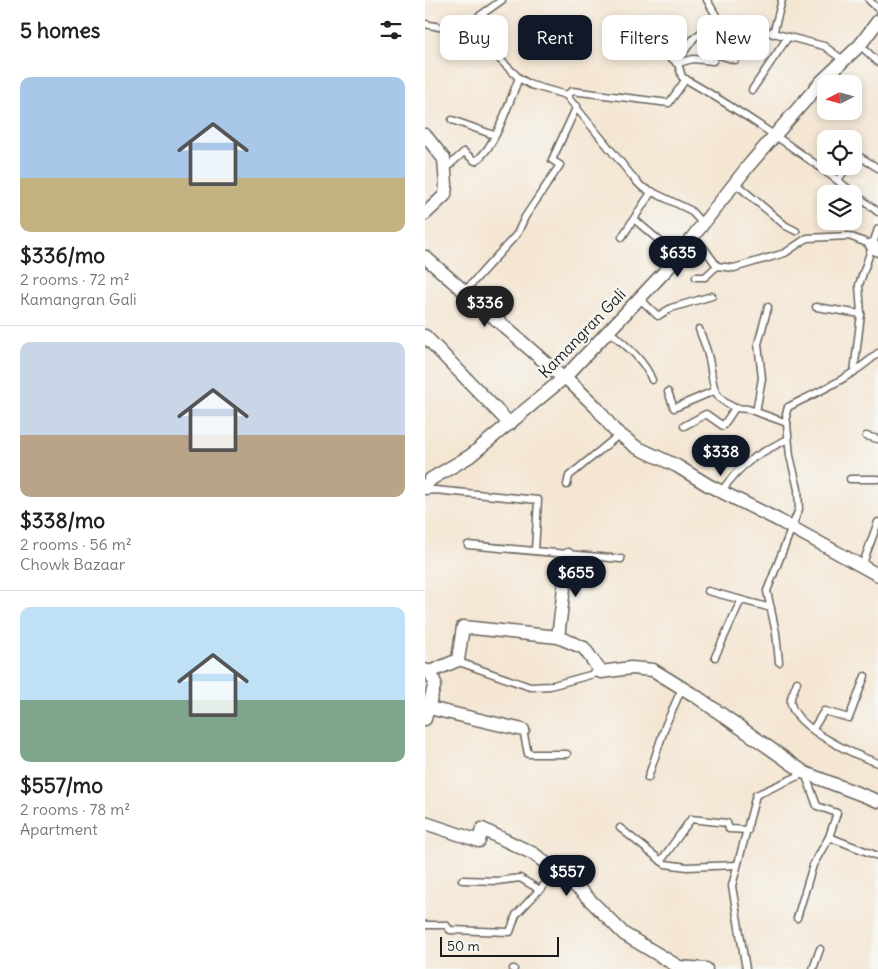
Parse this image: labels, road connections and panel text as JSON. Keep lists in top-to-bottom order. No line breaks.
{"streets":{"street":["Kamangran Gali"]},"scale_bar":"50 m","north":"left","page":{"heading":"5 homes","chip":["Buy","Rent","Filters","New"],"list":[{"name":"$336/mo","note":"2 rooms · 72 m² · Kamangran Gali"},{"name":"$338/mo","note":"2 rooms · 56 m² · Chowk Bazaar"},{"name":"$557/mo","note":"2 rooms · 78 m² · Apartment"}],"price":["$635","$336","$338","$655","$557"],"scale":"50 m"}}
